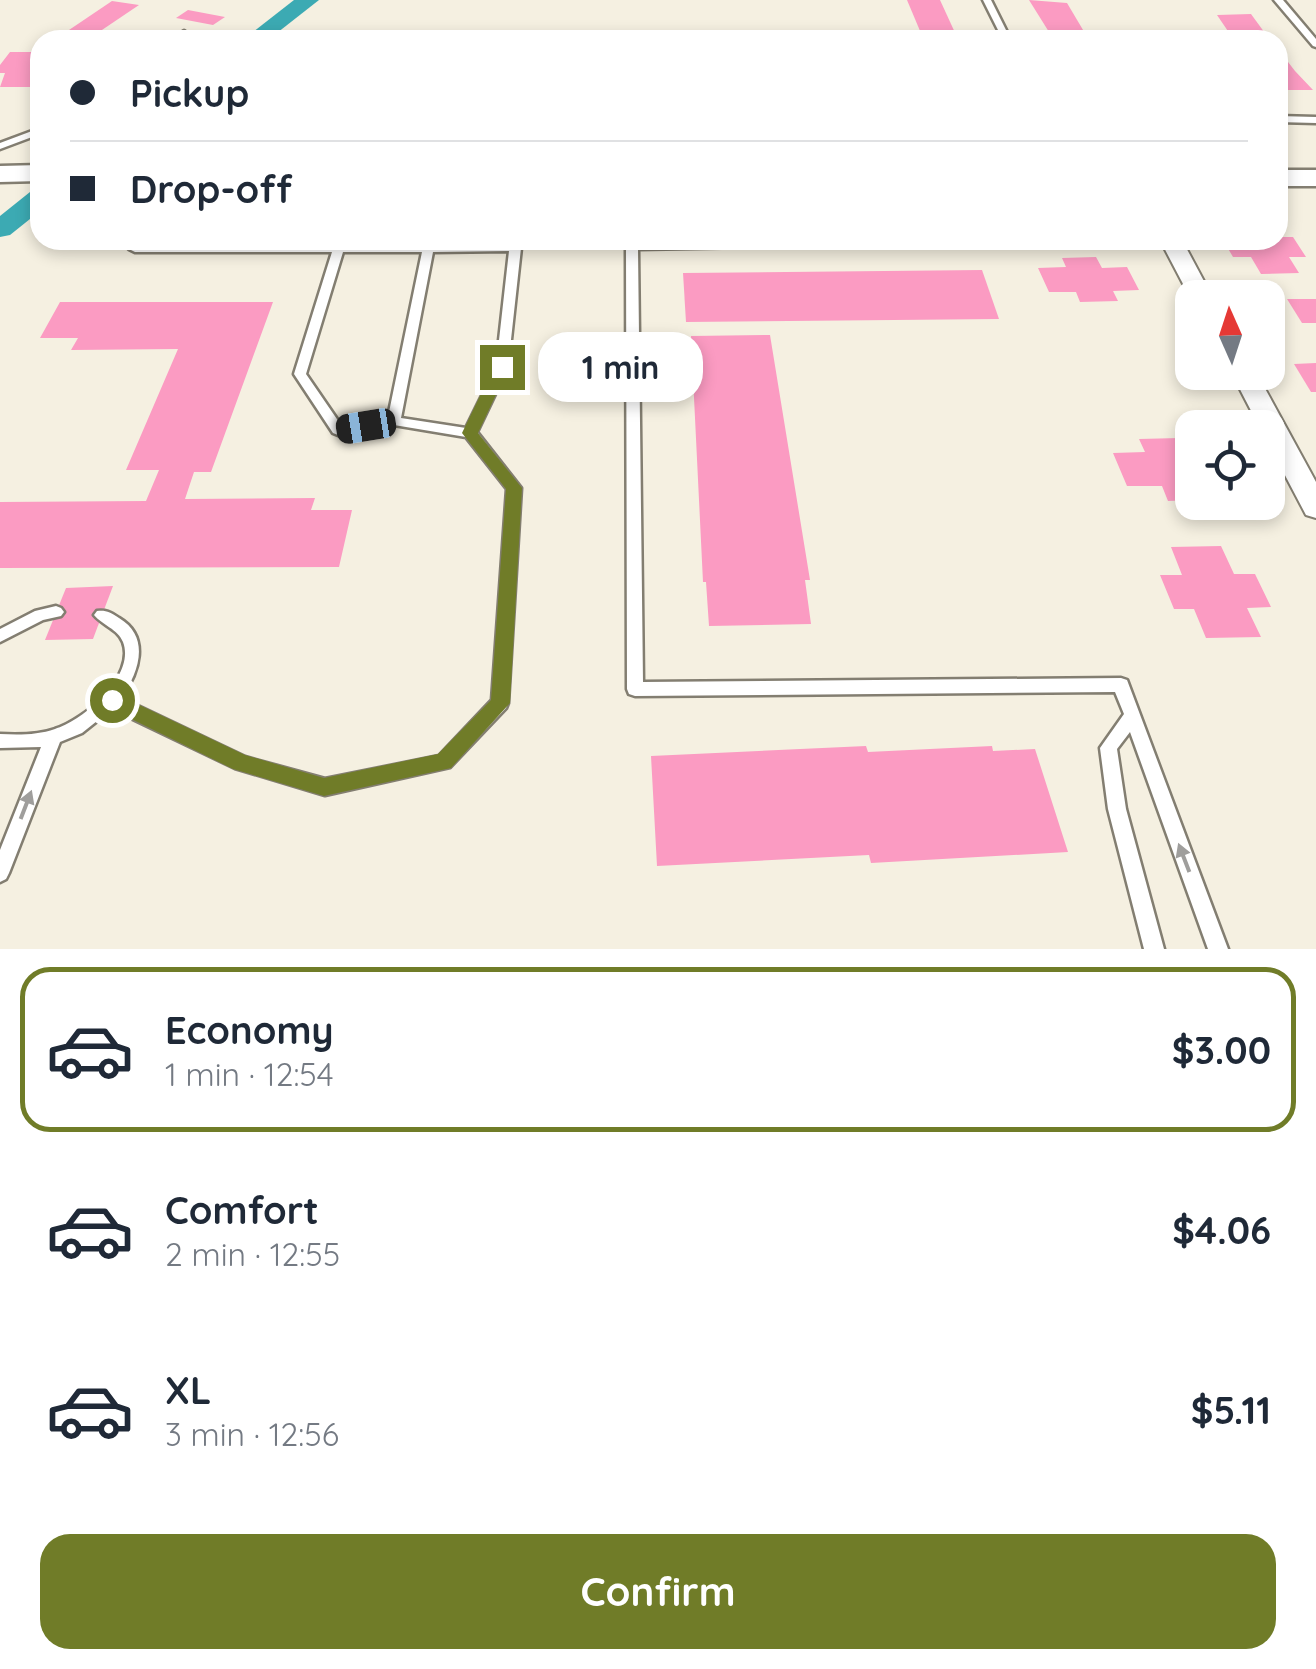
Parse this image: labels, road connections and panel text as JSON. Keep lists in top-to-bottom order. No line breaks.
{"north":"top","page":{"banner":["Pickup","Drop-off"],"bubble":"1 min","list":[{"name":"Economy","note":"1 min · 12:54","value":"$3.00"},{"name":"Comfort","note":"2 min · 12:55","value":"$4.06"},{"name":"XL","note":"3 min · 12:56","value":"$5.11"}],"buttons":"Confirm"}}
